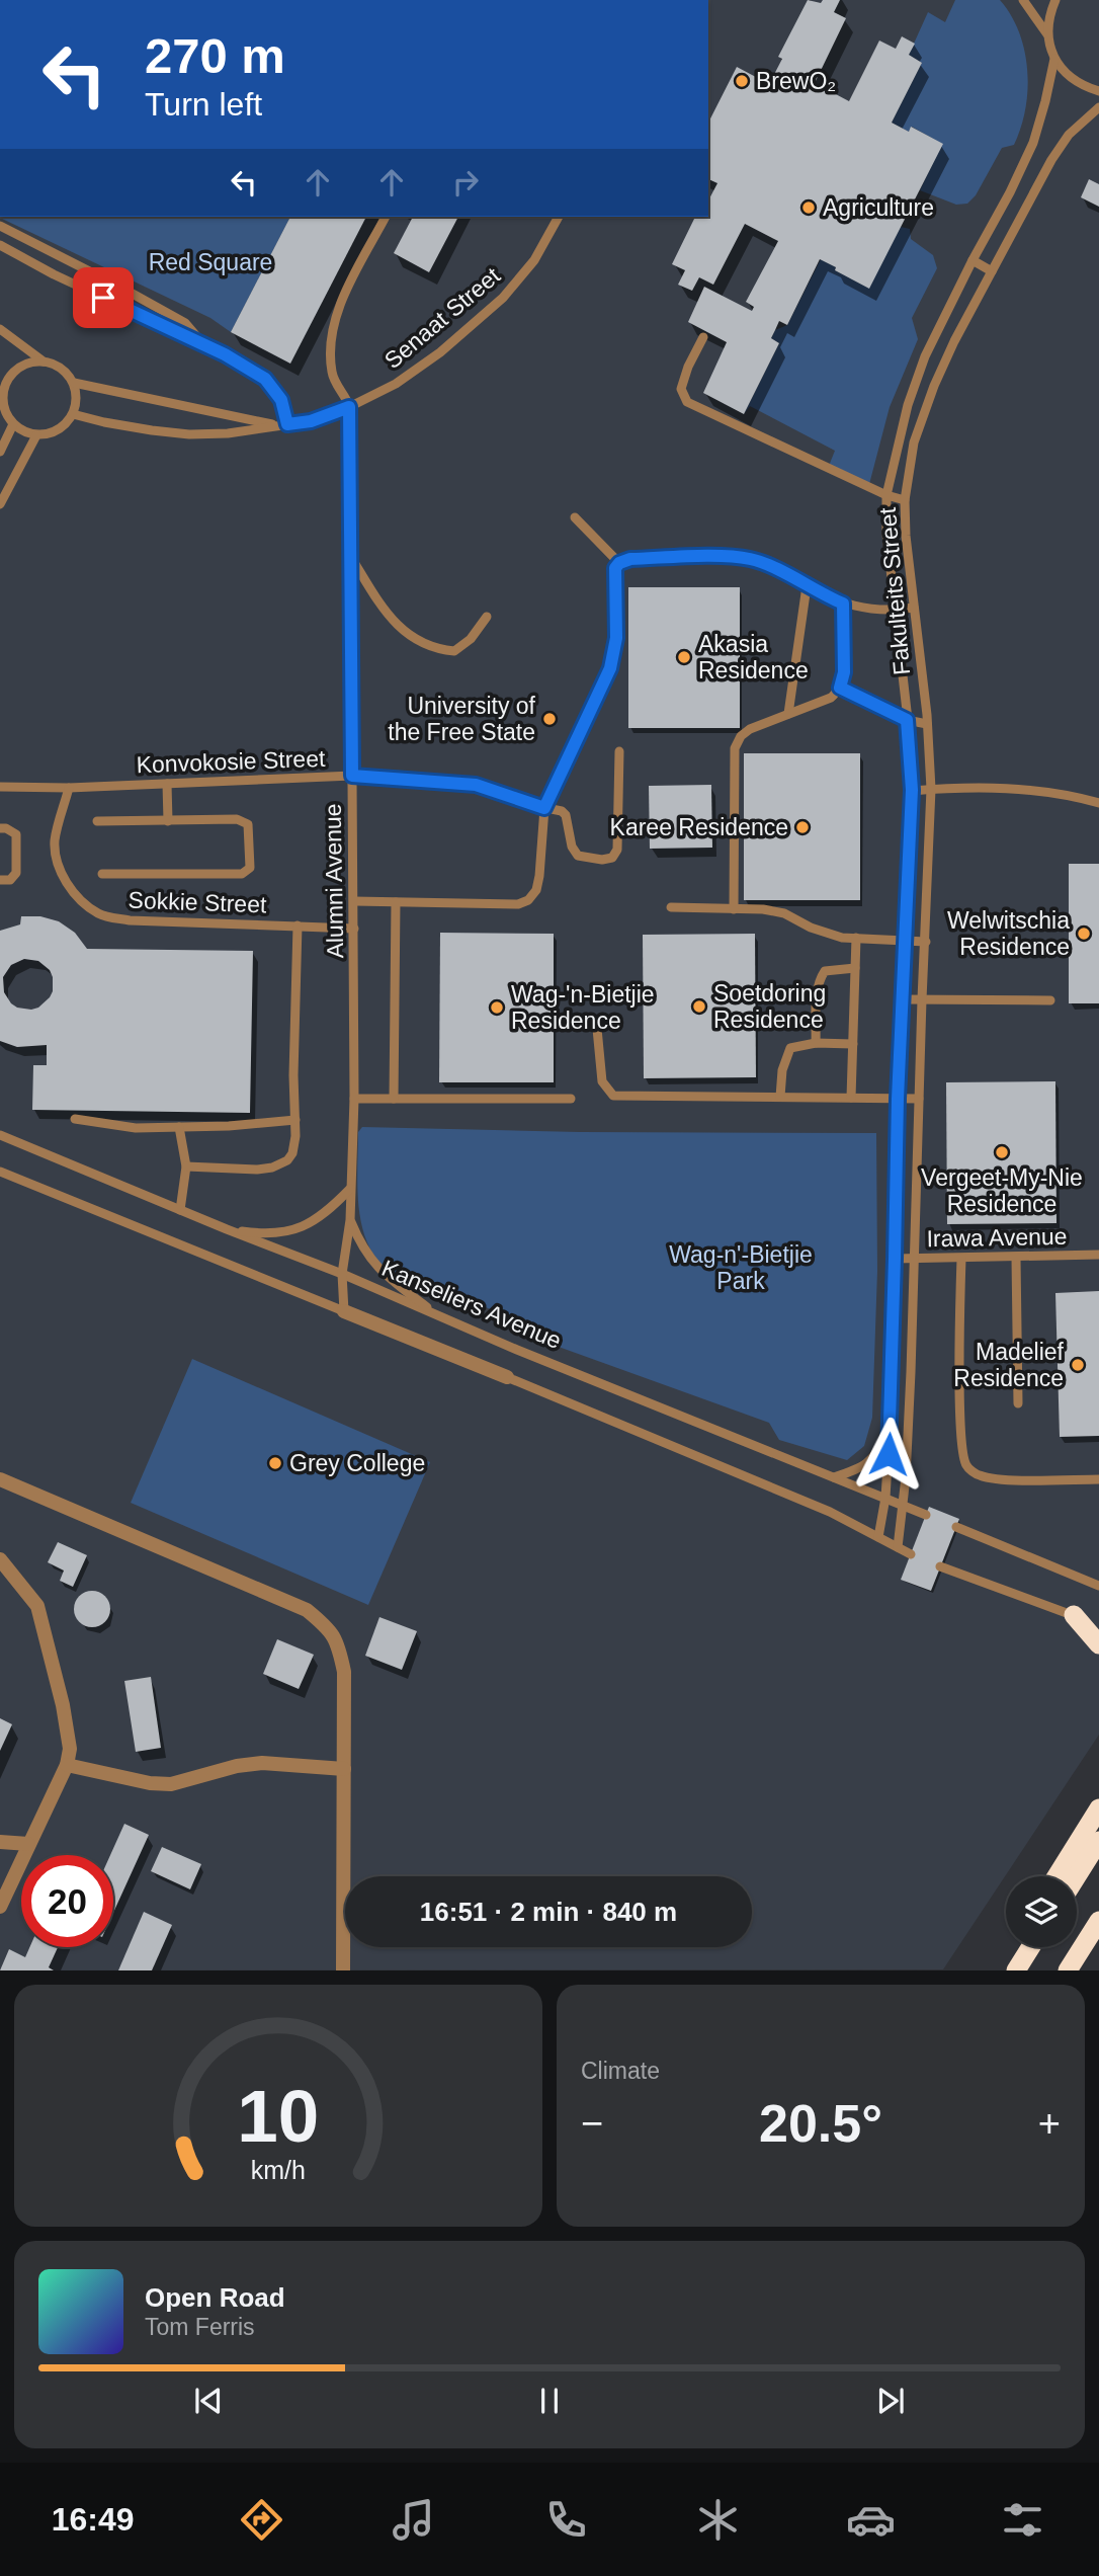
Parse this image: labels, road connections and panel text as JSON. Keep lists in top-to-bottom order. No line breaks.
{"streets":{"lane":["Senaat Street","Fakulteits Street","Konvokosie Street","Alumni Avenue","Sokkie Street","Irawa Avenue","Kanseliers Avenue"]},"crossings":[["Senaat Street","Alumni Avenue"],["Fakulteits Street","Irawa Avenue"],["Fakulteits Street","Kanseliers Avenue"],["Konvokosie Street","Alumni Avenue"],["Konvokosie Street","Sokkie Street"],["Alumni Avenue","Sokkie Street"],["Alumni Avenue","Kanseliers Avenue"]],"parks":["Red Square","Wag-n'-Bietjie Park"],"places":["BrewO₂","Agriculture","Akasia Residence","University of the Free State","Karee Residence","Welwitschia Residence","Soetdoring Residence","Wag-'n-Bietjie Residence","Vergeet-My-Nie Residence","Madelief Residence","Grey College"],"page":{"turn":["270 m","Turn left"],"limit":"20","trip":"16:51 · 2 min · 840 m","tile":"Climate","heat":["−","20.5°","+"],"song":["Open Road","Tom Ferris"],"tabs":"16:49","gauge":["10","km/h"]}}
